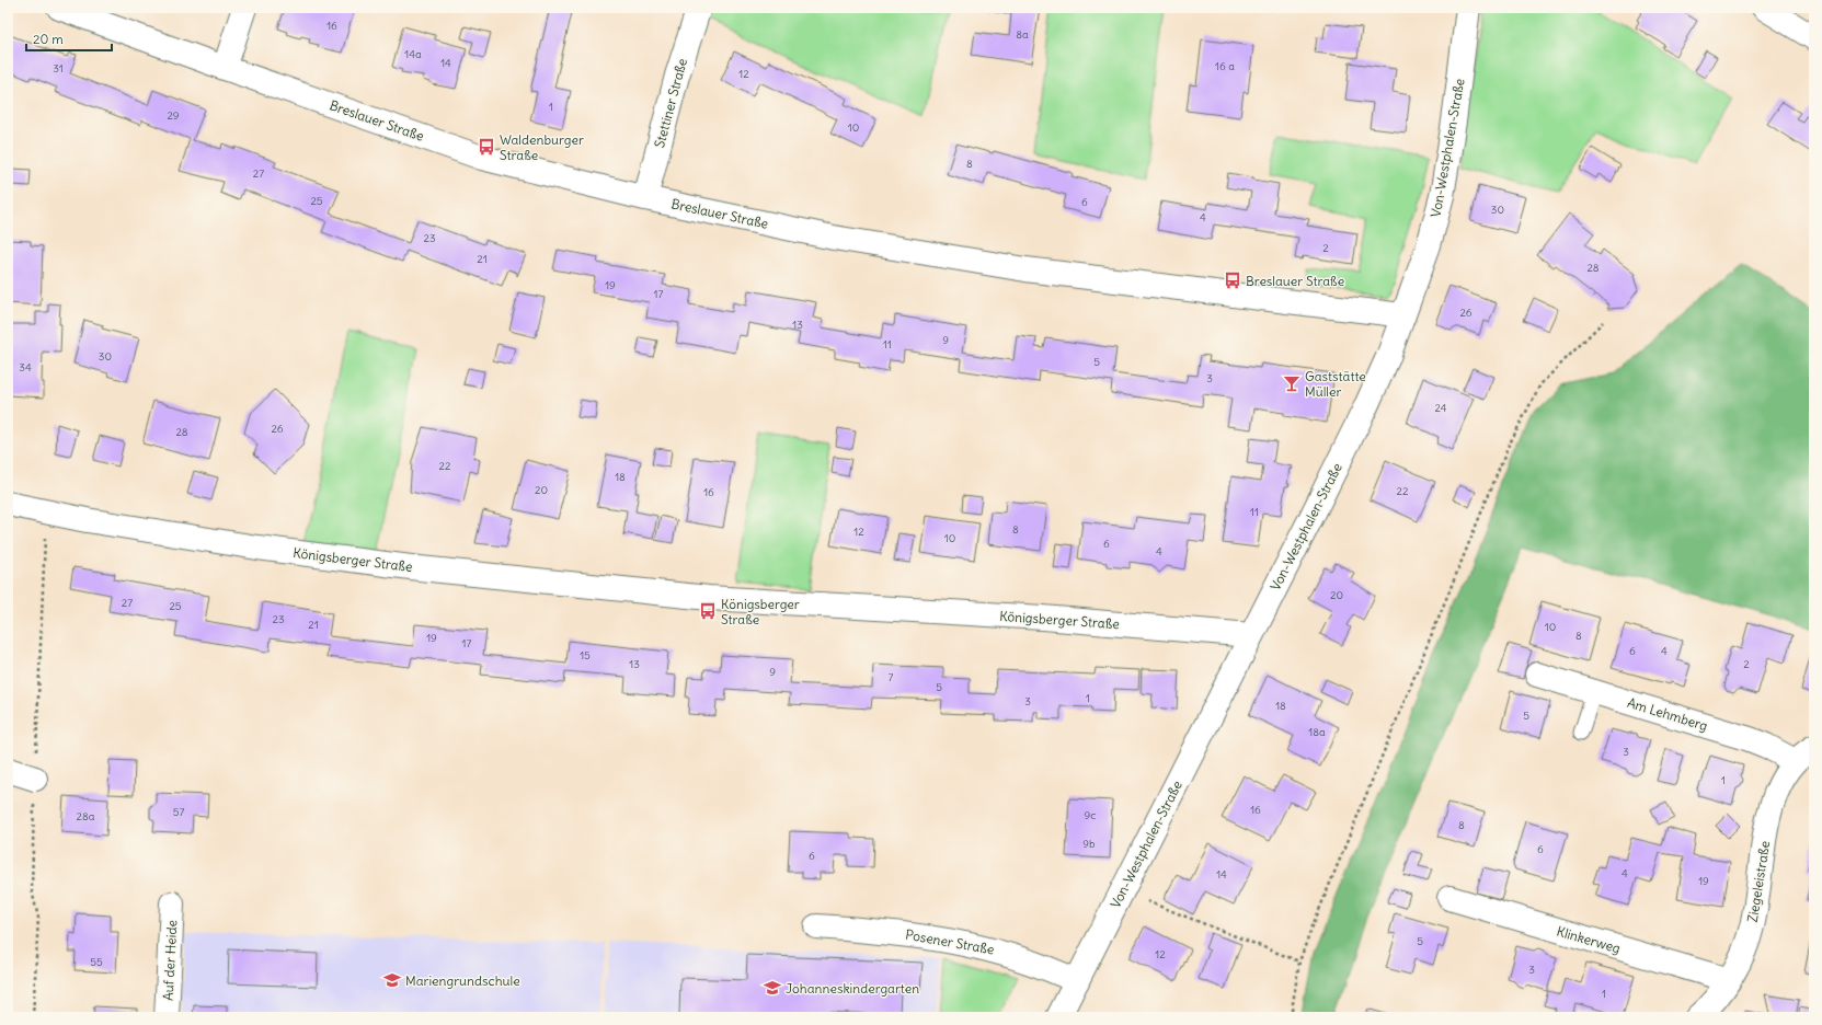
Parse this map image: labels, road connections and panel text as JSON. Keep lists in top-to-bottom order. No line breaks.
{"streets":{"street":["Stettiner Straße","Breslauer Straße","Von-Westphalen-Straße","Königsberger Straße","Am Lehmberg","Ziegeleistraße","Klinkerweg","Posener Straße","Auf der Heide"]},"crossings":[["Stettiner Straße","Breslauer Straße"],["Breslauer Straße","Von-Westphalen-Straße"],["Von-Westphalen-Straße","Königsberger Straße"],["Von-Westphalen-Straße","Posener Straße"],["Am Lehmberg","Ziegeleistraße"],["Ziegeleistraße","Klinkerweg"]],"places":{"bus stop":["Waldenburger Straße","Breslauer Straße","Königsberger Straße"],"bar":["Gaststätte Müller"],"school or university":["Mariengrundschule","Johanneskindergarten"]},"house_numbers":["16","8a","14a","14","16 a","31","12","1","29","10","8","27","25","6","30","4","23","2","21","28","19","17","26","13","9","11","30","5","34","3","24","26","28","22","18","20","22","16","11","8","12","10","6","4","20","27","25","23","21","10","8","19","17","6","4","15","13","2","9","7","5","1","3","18","5","18a","3","1","16","57","9c","28a","8","9b","6","6","4","14","19","5","12","55","3","1"],"scale_bar":"20 m"}
